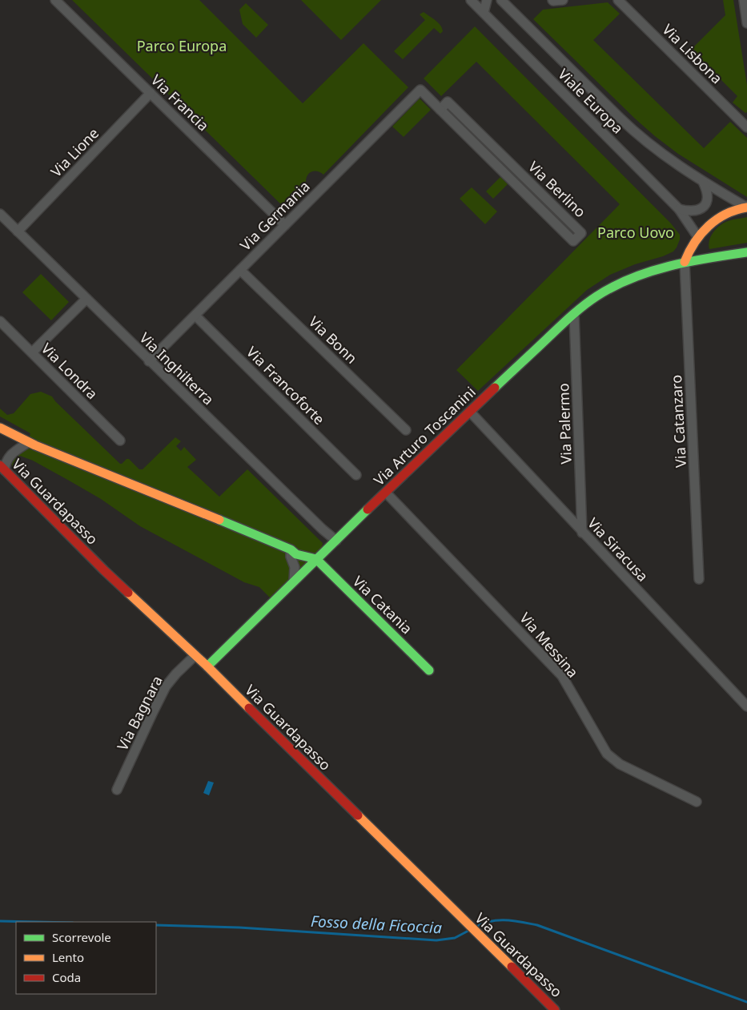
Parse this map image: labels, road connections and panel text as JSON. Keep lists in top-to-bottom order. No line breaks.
{"streets":{"street":["Via Lisbona","Viale Europa","Via Francia","Via Lione","Via Berlino","Via Germania","Via Bonn","Via Inghilterra","Via Londra","Via Francoforte","Via Catanzaro","Via Palermo","Via Arturo Toscanini","Via Guardapasso","Via Siracusa","Via Catania","Via Messina","Via Bagnara"]},"crossings":[["Via Francia","Via Lione"],["Via Francia","Via Germania"],["Via Lione","Via Inghilterra"],["Via Berlino","Via Germania"],["Via Germania","Via Bonn"],["Via Germania","Via Inghilterra"],["Via Germania","Via Francoforte"],["Via Inghilterra","Via Arturo Toscanini"],["Via Catanzaro","Via Arturo Toscanini"],["Via Palermo","Via Arturo Toscanini"],["Via Palermo","Via Siracusa"],["Via Arturo Toscanini","Via Guardapasso"],["Via Arturo Toscanini","Via Siracusa"],["Via Arturo Toscanini","Via Catania"],["Via Arturo Toscanini","Via Messina"],["Via Guardapasso","Via Bagnara"]],"water":["Fosso della Ficoccia"],"parks":["Parco Europa","Parco Uovo"],"legend":["Scorrevole","Lento","Coda"]}
